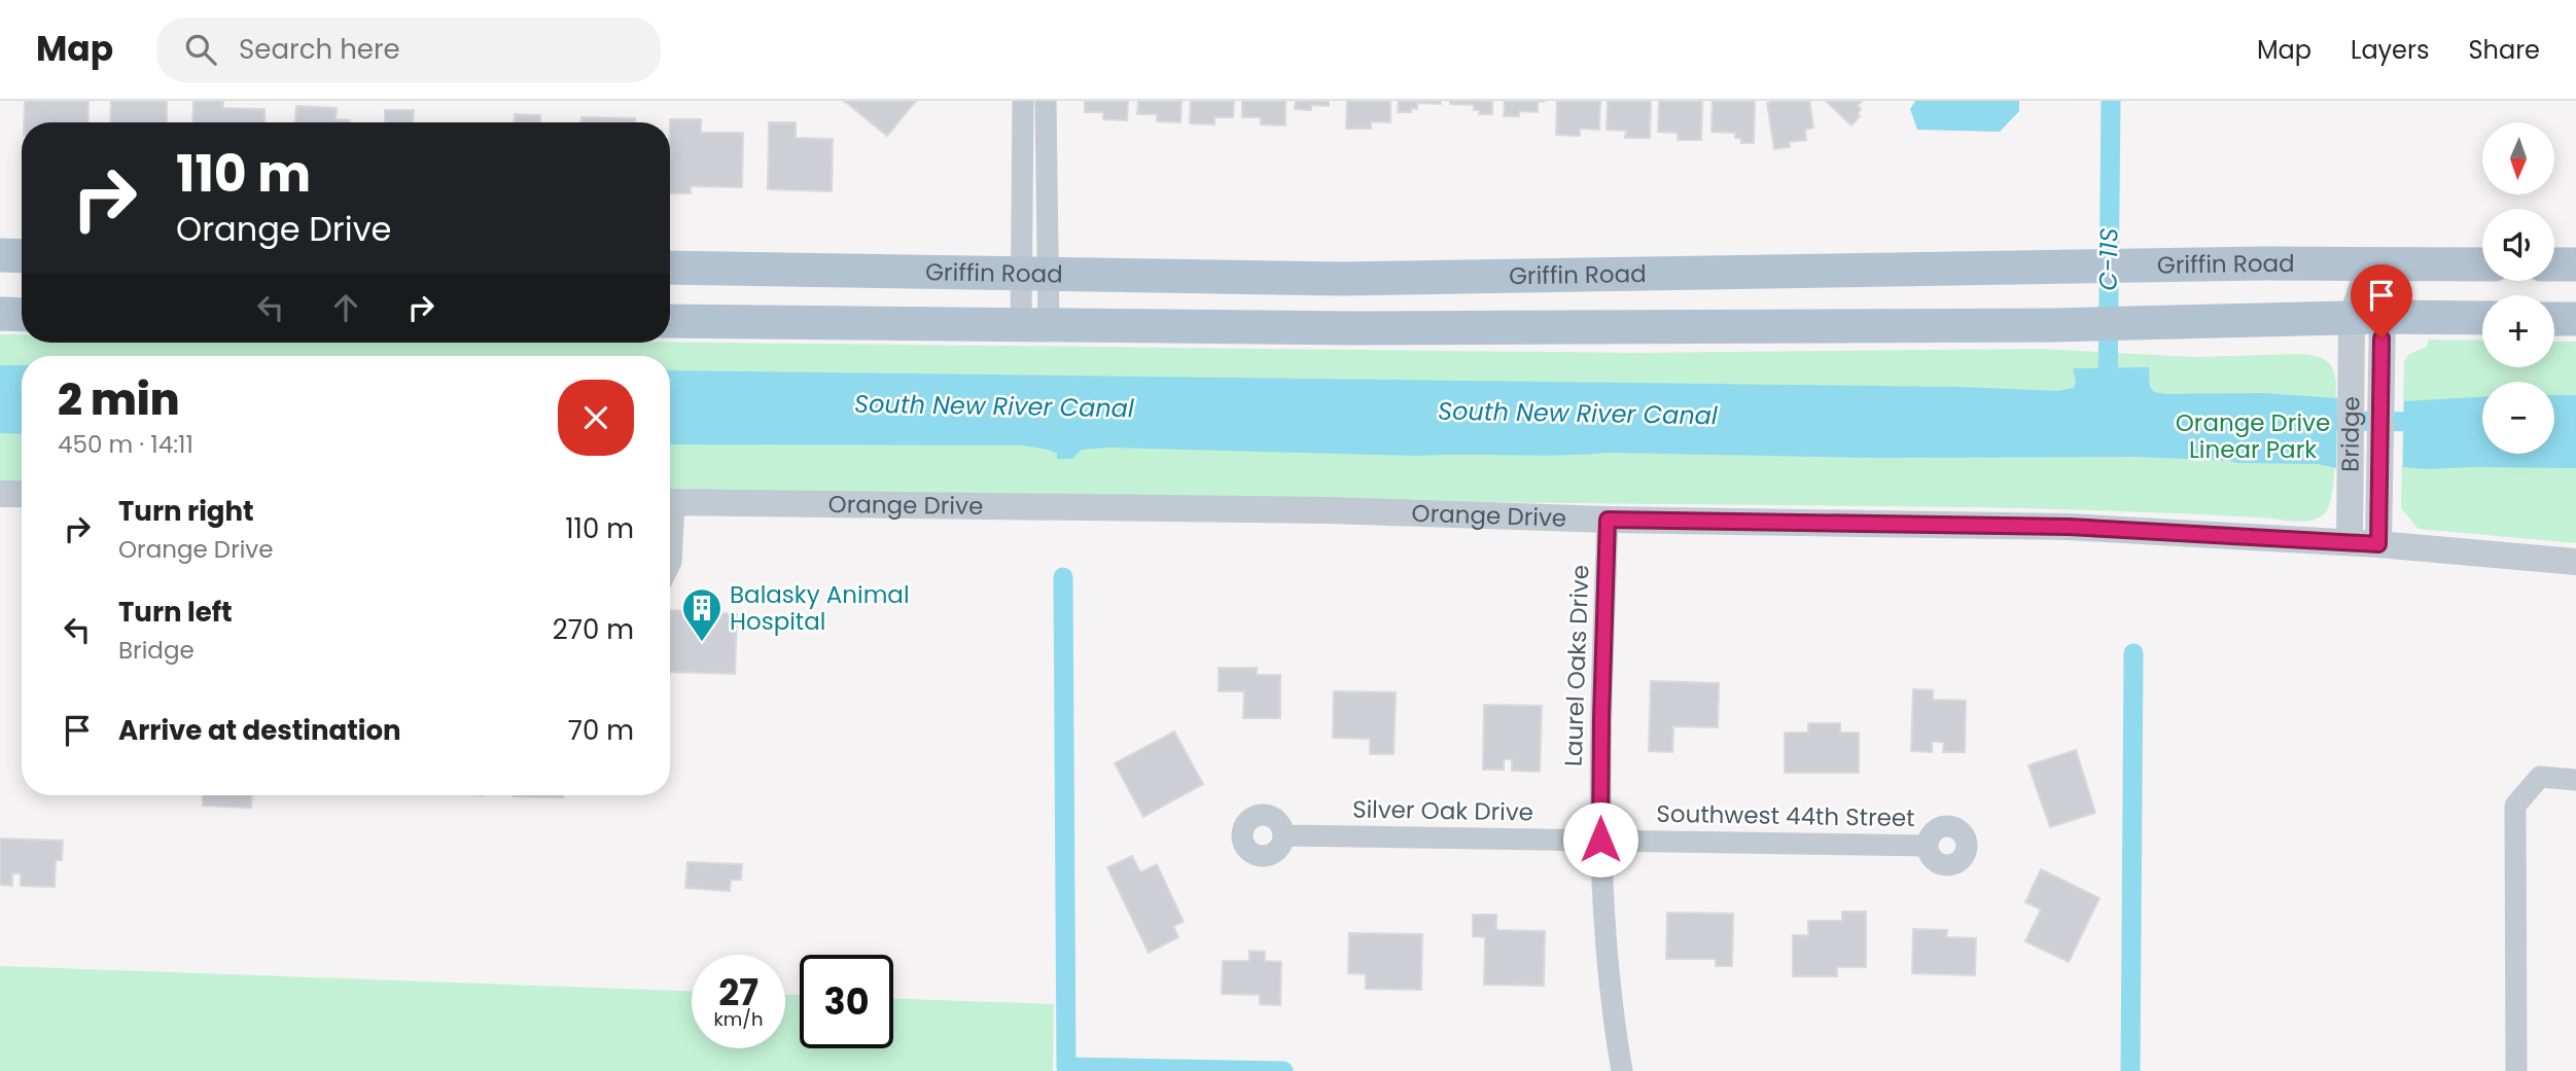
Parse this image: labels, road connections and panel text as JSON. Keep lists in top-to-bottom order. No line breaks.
{"streets":{"main road":["Griffin Road"],"street":["Bridge","Orange Drive","Laurel Oaks Drive","Silver Oak Drive","Southwest 44th Street"]},"crossings":[["Griffin Road","Bridge"],["Bridge","Orange Drive"],["Orange Drive","Laurel Oaks Drive"],["Laurel Oaks Drive","Silver Oak Drive"],["Laurel Oaks Drive","Southwest 44th Street"],["Silver Oak Drive","Southwest 44th Street"]],"water":["C-11S","South New River Canal"],"parks":["Orange Drive Linear Park"],"places":{"building":["Balasky Animal Hospital"]},"north":"bottom","page":{"header":"Map","search":"Search here","nav":["Map","Layers","Share"],"map_buttons":["+","−"],"turn":["110 m","Orange Drive"],"heading":["2 min","450 m · 14:11"],"list":[{"name":"Turn right","note":"Orange Drive","value":"110 m"},{"name":"Turn left","note":"Bridge","value":"270 m"},{"name":"Arrive at destination","value":"70 m"}],"speed":"27 km/h","limit":"30"}}
